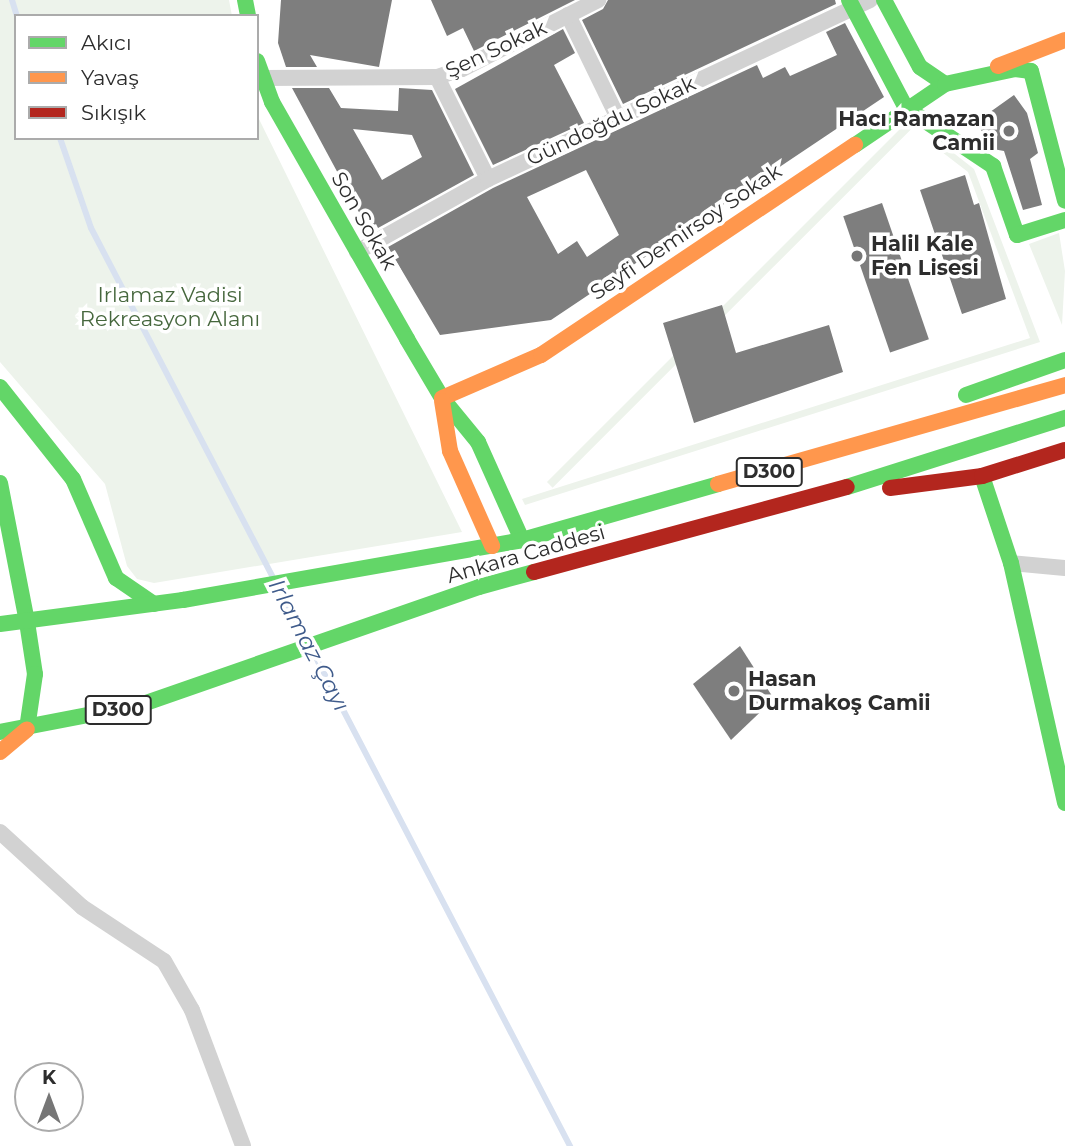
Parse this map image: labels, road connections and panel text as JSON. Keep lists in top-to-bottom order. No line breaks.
{"streets":{"main road":["Son Sokak","Seyfi Demirsoy Sokak","D300","Ankara Caddesi"],"street":["Şen Sokak","Gündoğdu Sokak"]},"crossings":[["Şen Sokak","Son Sokak"],["Gündoğdu Sokak","Son Sokak"],["Son Sokak","Seyfi Demirsoy Sokak"]],"water":["Irlamaz Çayı"],"parks":["Irlamaz Vadisi Rekreasyon Alanı"],"places":["Hacı Ramazan Camii","Halil Kale Fen Lisesi","Hasan Durmakoş Camii"],"legend":["Akıcı","Yavaş","Sıkışık"],"north":"top"}
